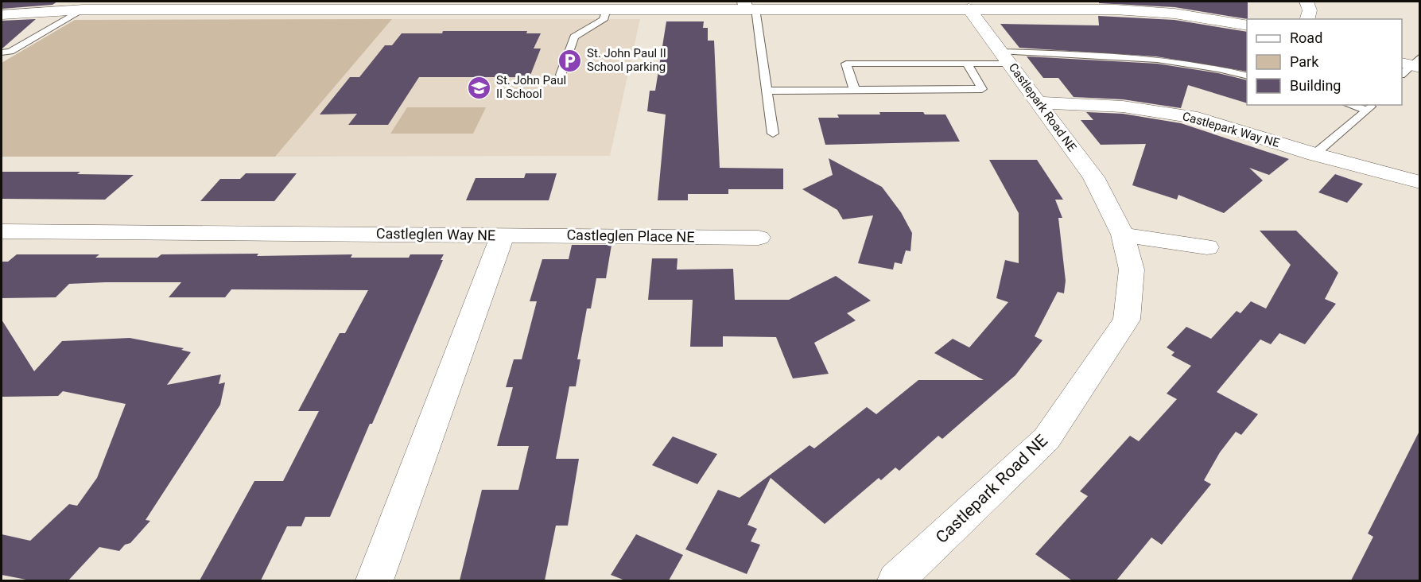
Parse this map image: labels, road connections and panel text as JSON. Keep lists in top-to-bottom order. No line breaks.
{"streets":{"street":["Castlepark Road NE","Castlepark Way NE","Castleglen Way NE","Castleglen Place NE"]},"crossings":[["Castlepark Road NE","Castlepark Way NE"],["Castleglen Way NE","Castleglen Place NE"]],"places":{"parking":["St. John Paul II School parking"],"school or university":["St. John Paul II School"]},"legend":["Road","Park","Building"]}
